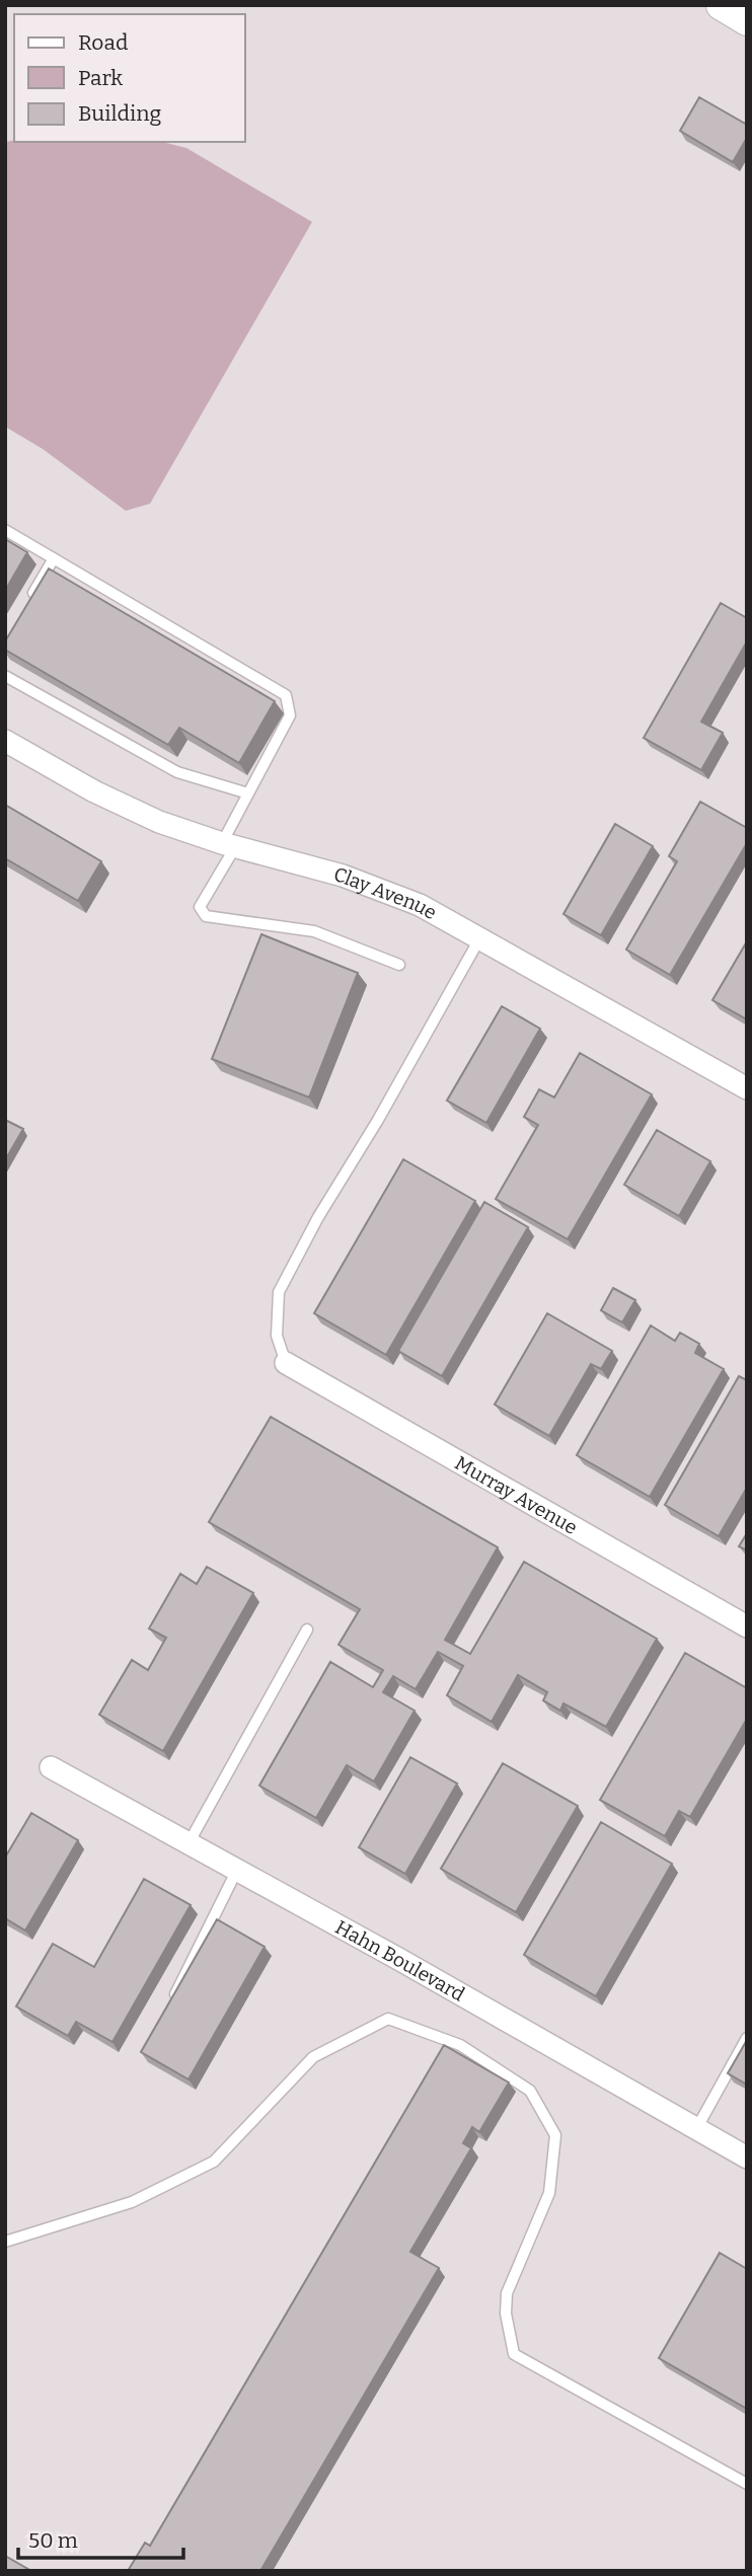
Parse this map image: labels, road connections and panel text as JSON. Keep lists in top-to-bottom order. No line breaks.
{"streets":{"street":["Clay Avenue","Murray Avenue","Hahn Boulevard"]},"legend":["Road","Park","Building"],"scale_bar":"50 m"}
